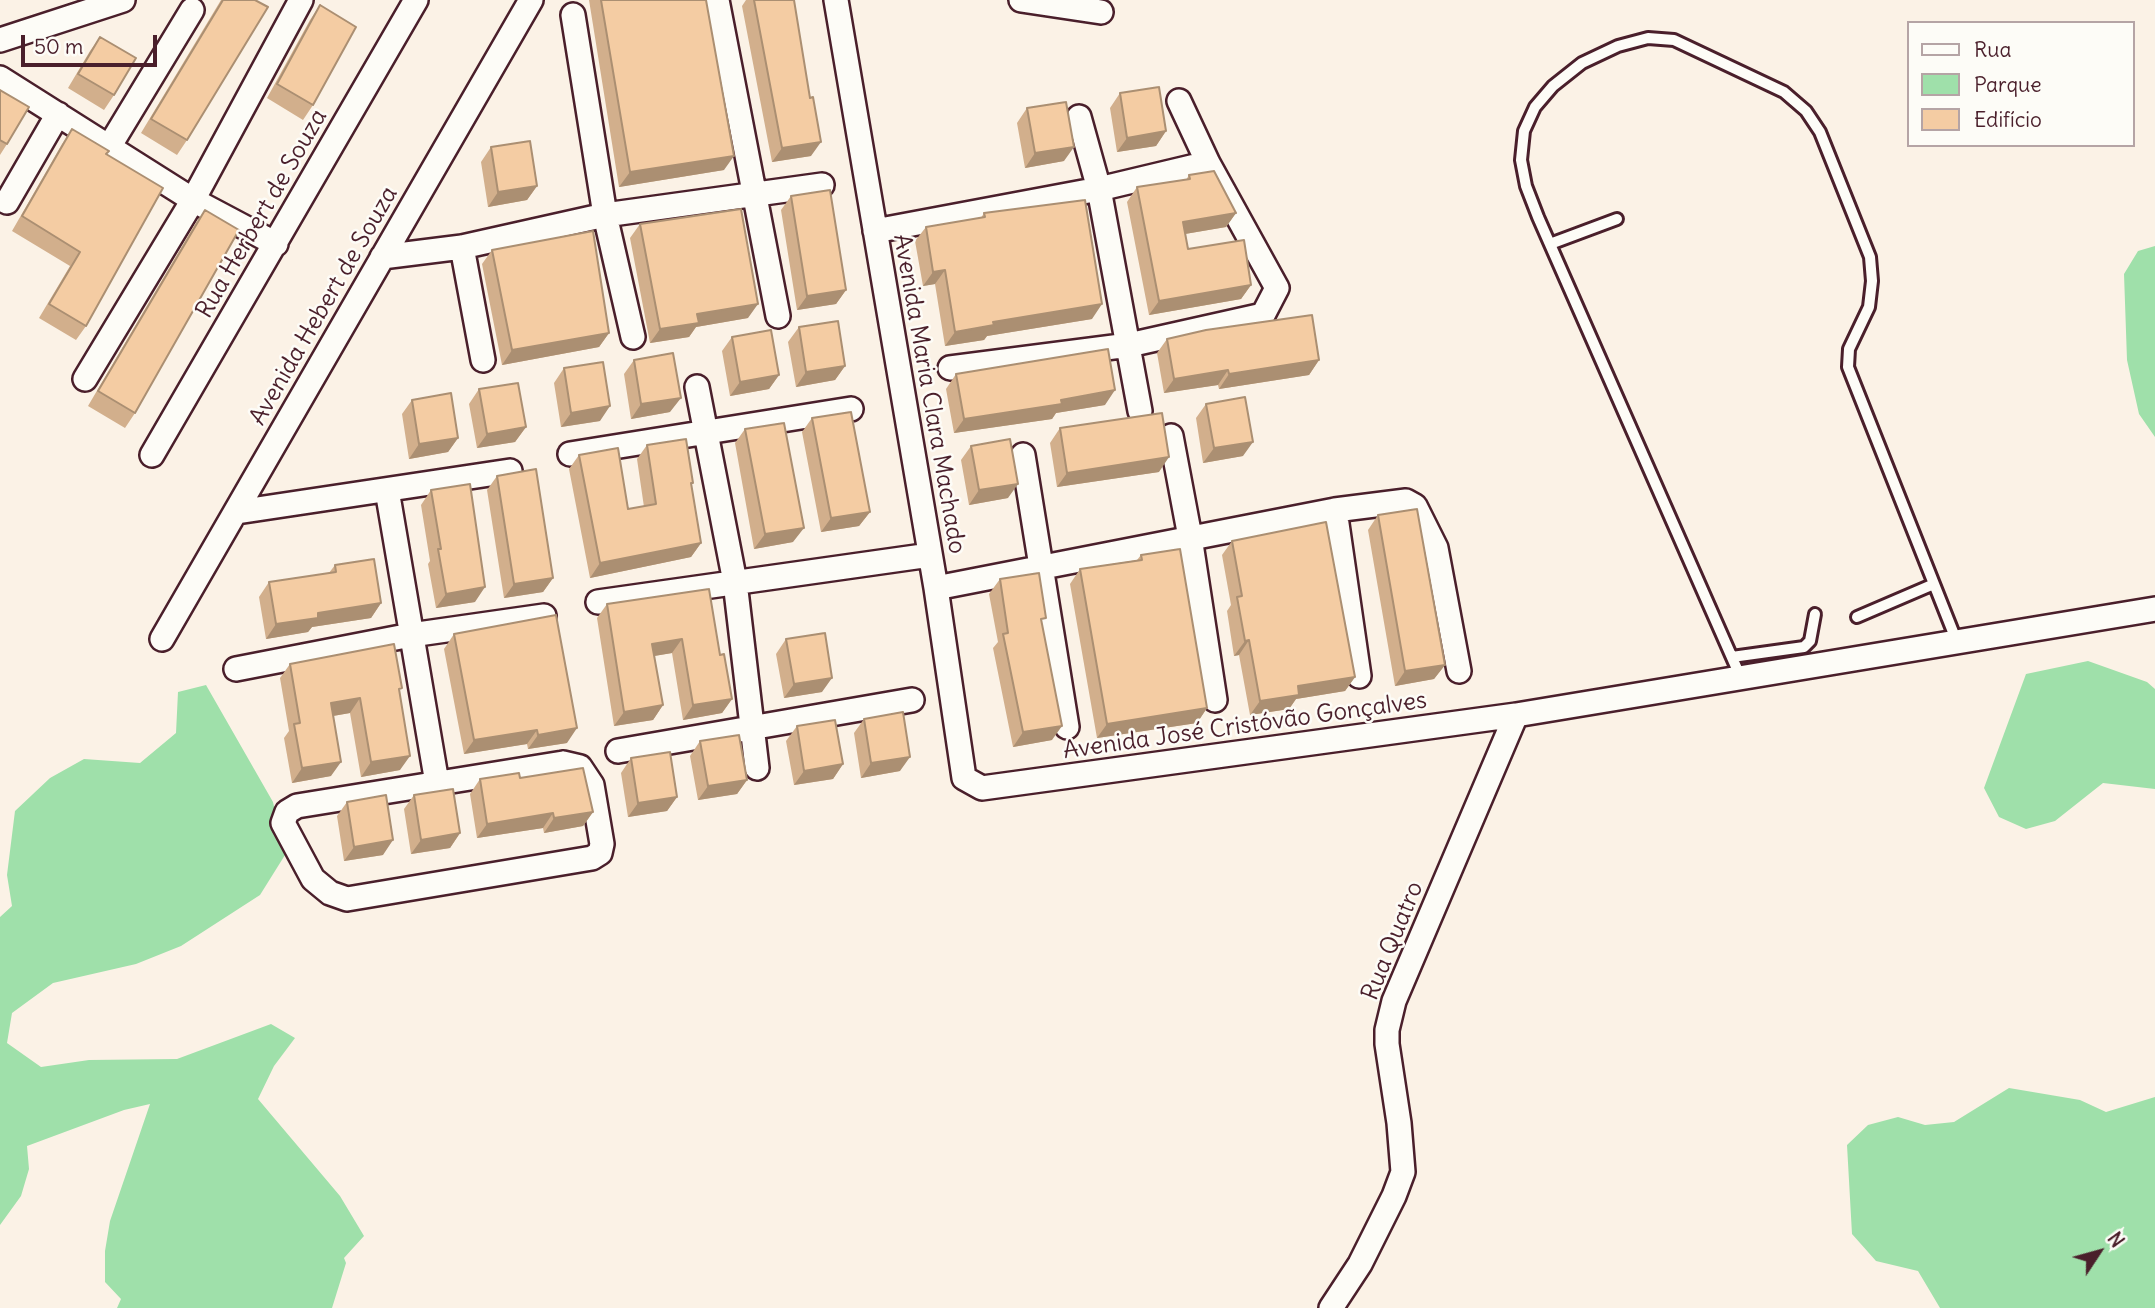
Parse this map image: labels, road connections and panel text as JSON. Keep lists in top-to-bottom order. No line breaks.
{"streets":{"street":["Rua Herbert de Souza","Avenida Hebert de Souza","Avenida Maria Clara Machado","Avenida José Cristóvão Gonçalves","Rua Quatro"]},"crossings":[["Avenida Maria Clara Machado","Avenida José Cristóvão Gonçalves"],["Avenida José Cristóvão Gonçalves","Rua Quatro"]],"legend":["Rua","Parque","Edifício"],"scale_bar":"50 m","north":"top right"}
